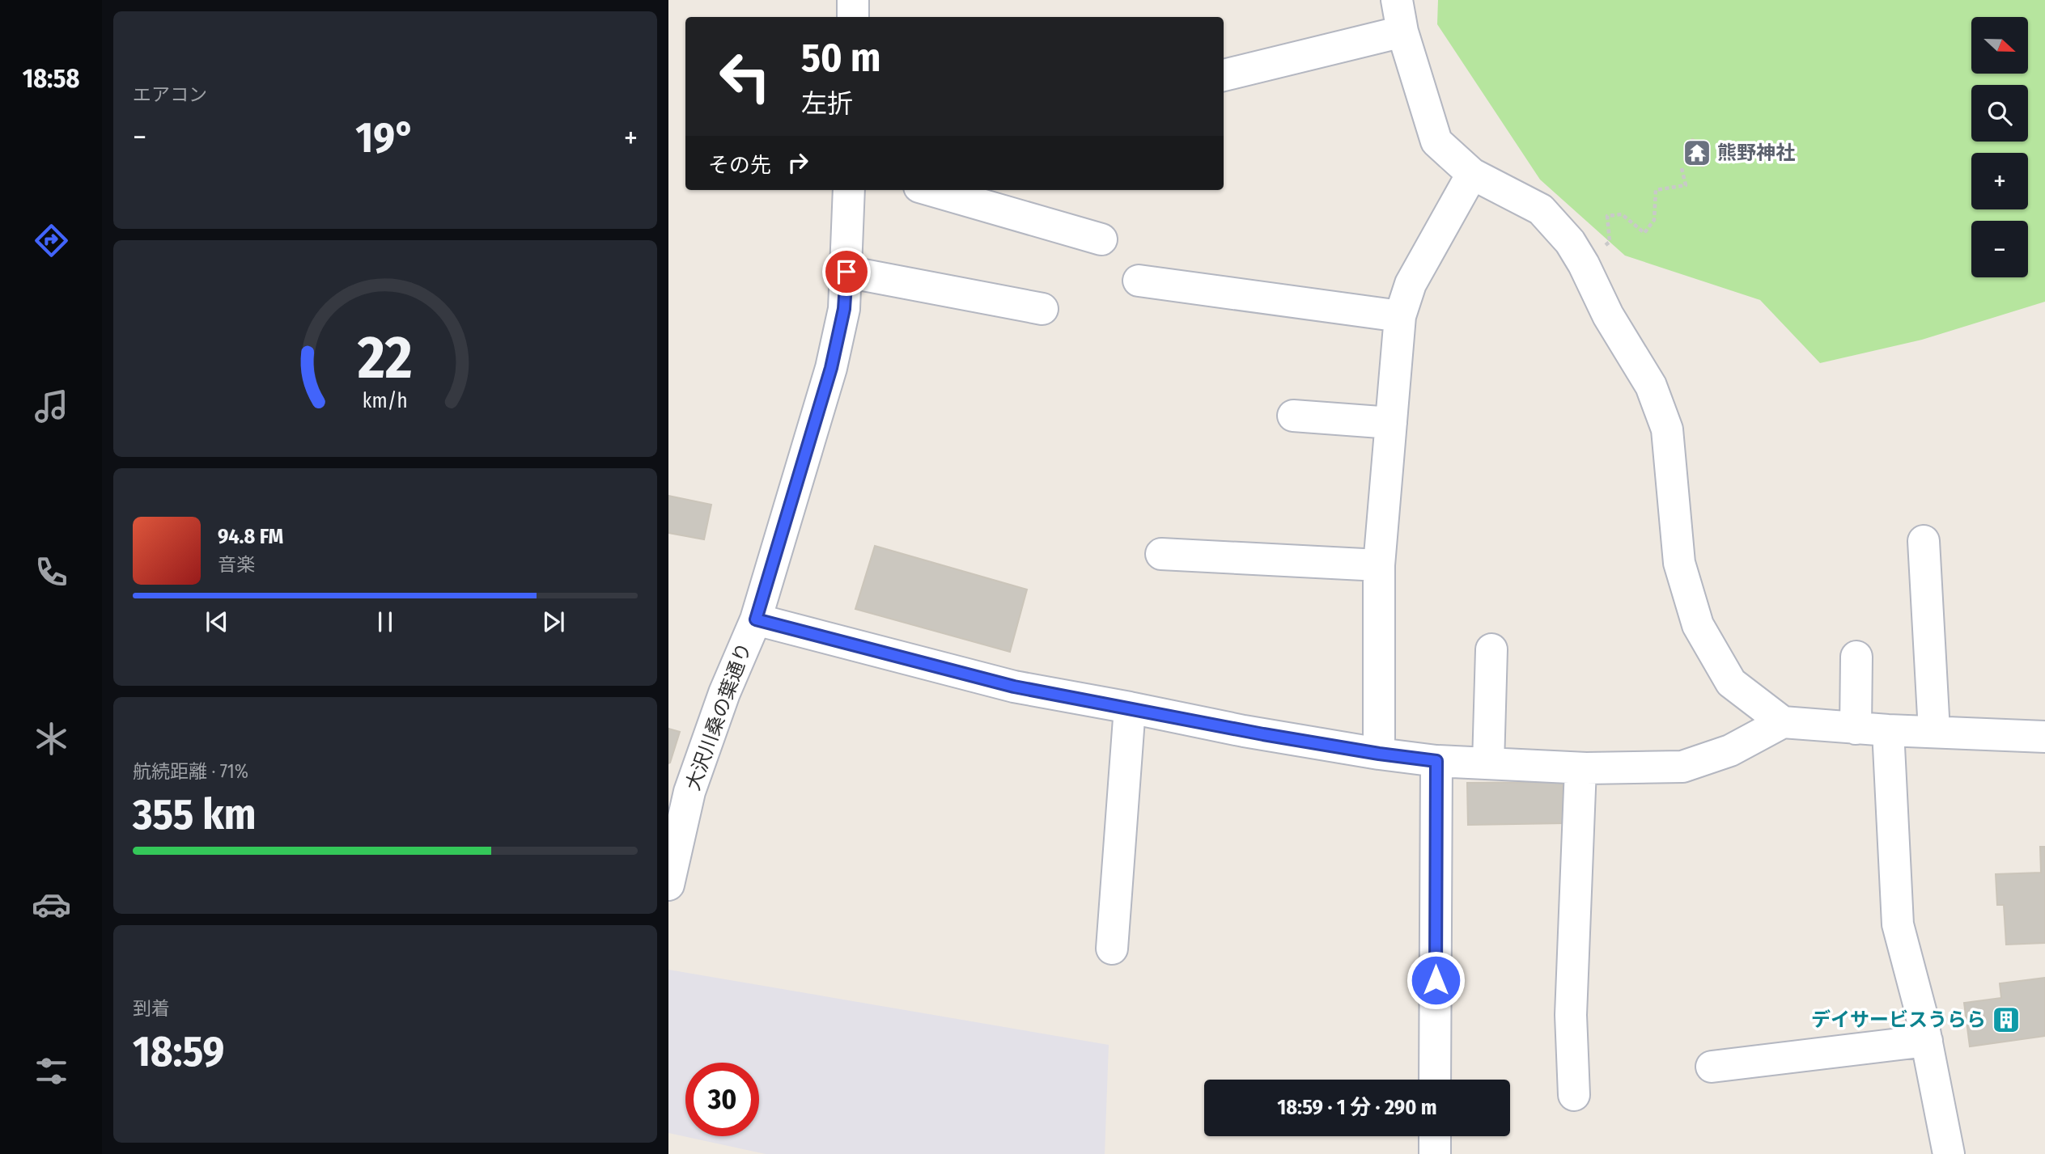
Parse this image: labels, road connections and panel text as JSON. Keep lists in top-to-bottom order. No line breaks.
{"streets":{"street":["大沢川桑の葉通り"]},"places":{"temple":["熊野神社"],"building":["デイサービスうらら"]},"north":"right","page":{"tabs":"18:58","tile":["エアコン",["航続距離 · 71%","355 km"],["到着","18:59"]],"map_buttons":["+","−"],"turn":["50 m","左折"],"heat":["−","19°","+"],"then":"その先","song":["94.8 FM","音楽"],"limit":"30","trip":"18:59 · 1 分 · 290 m","gauge":["22","km/h"]}}
